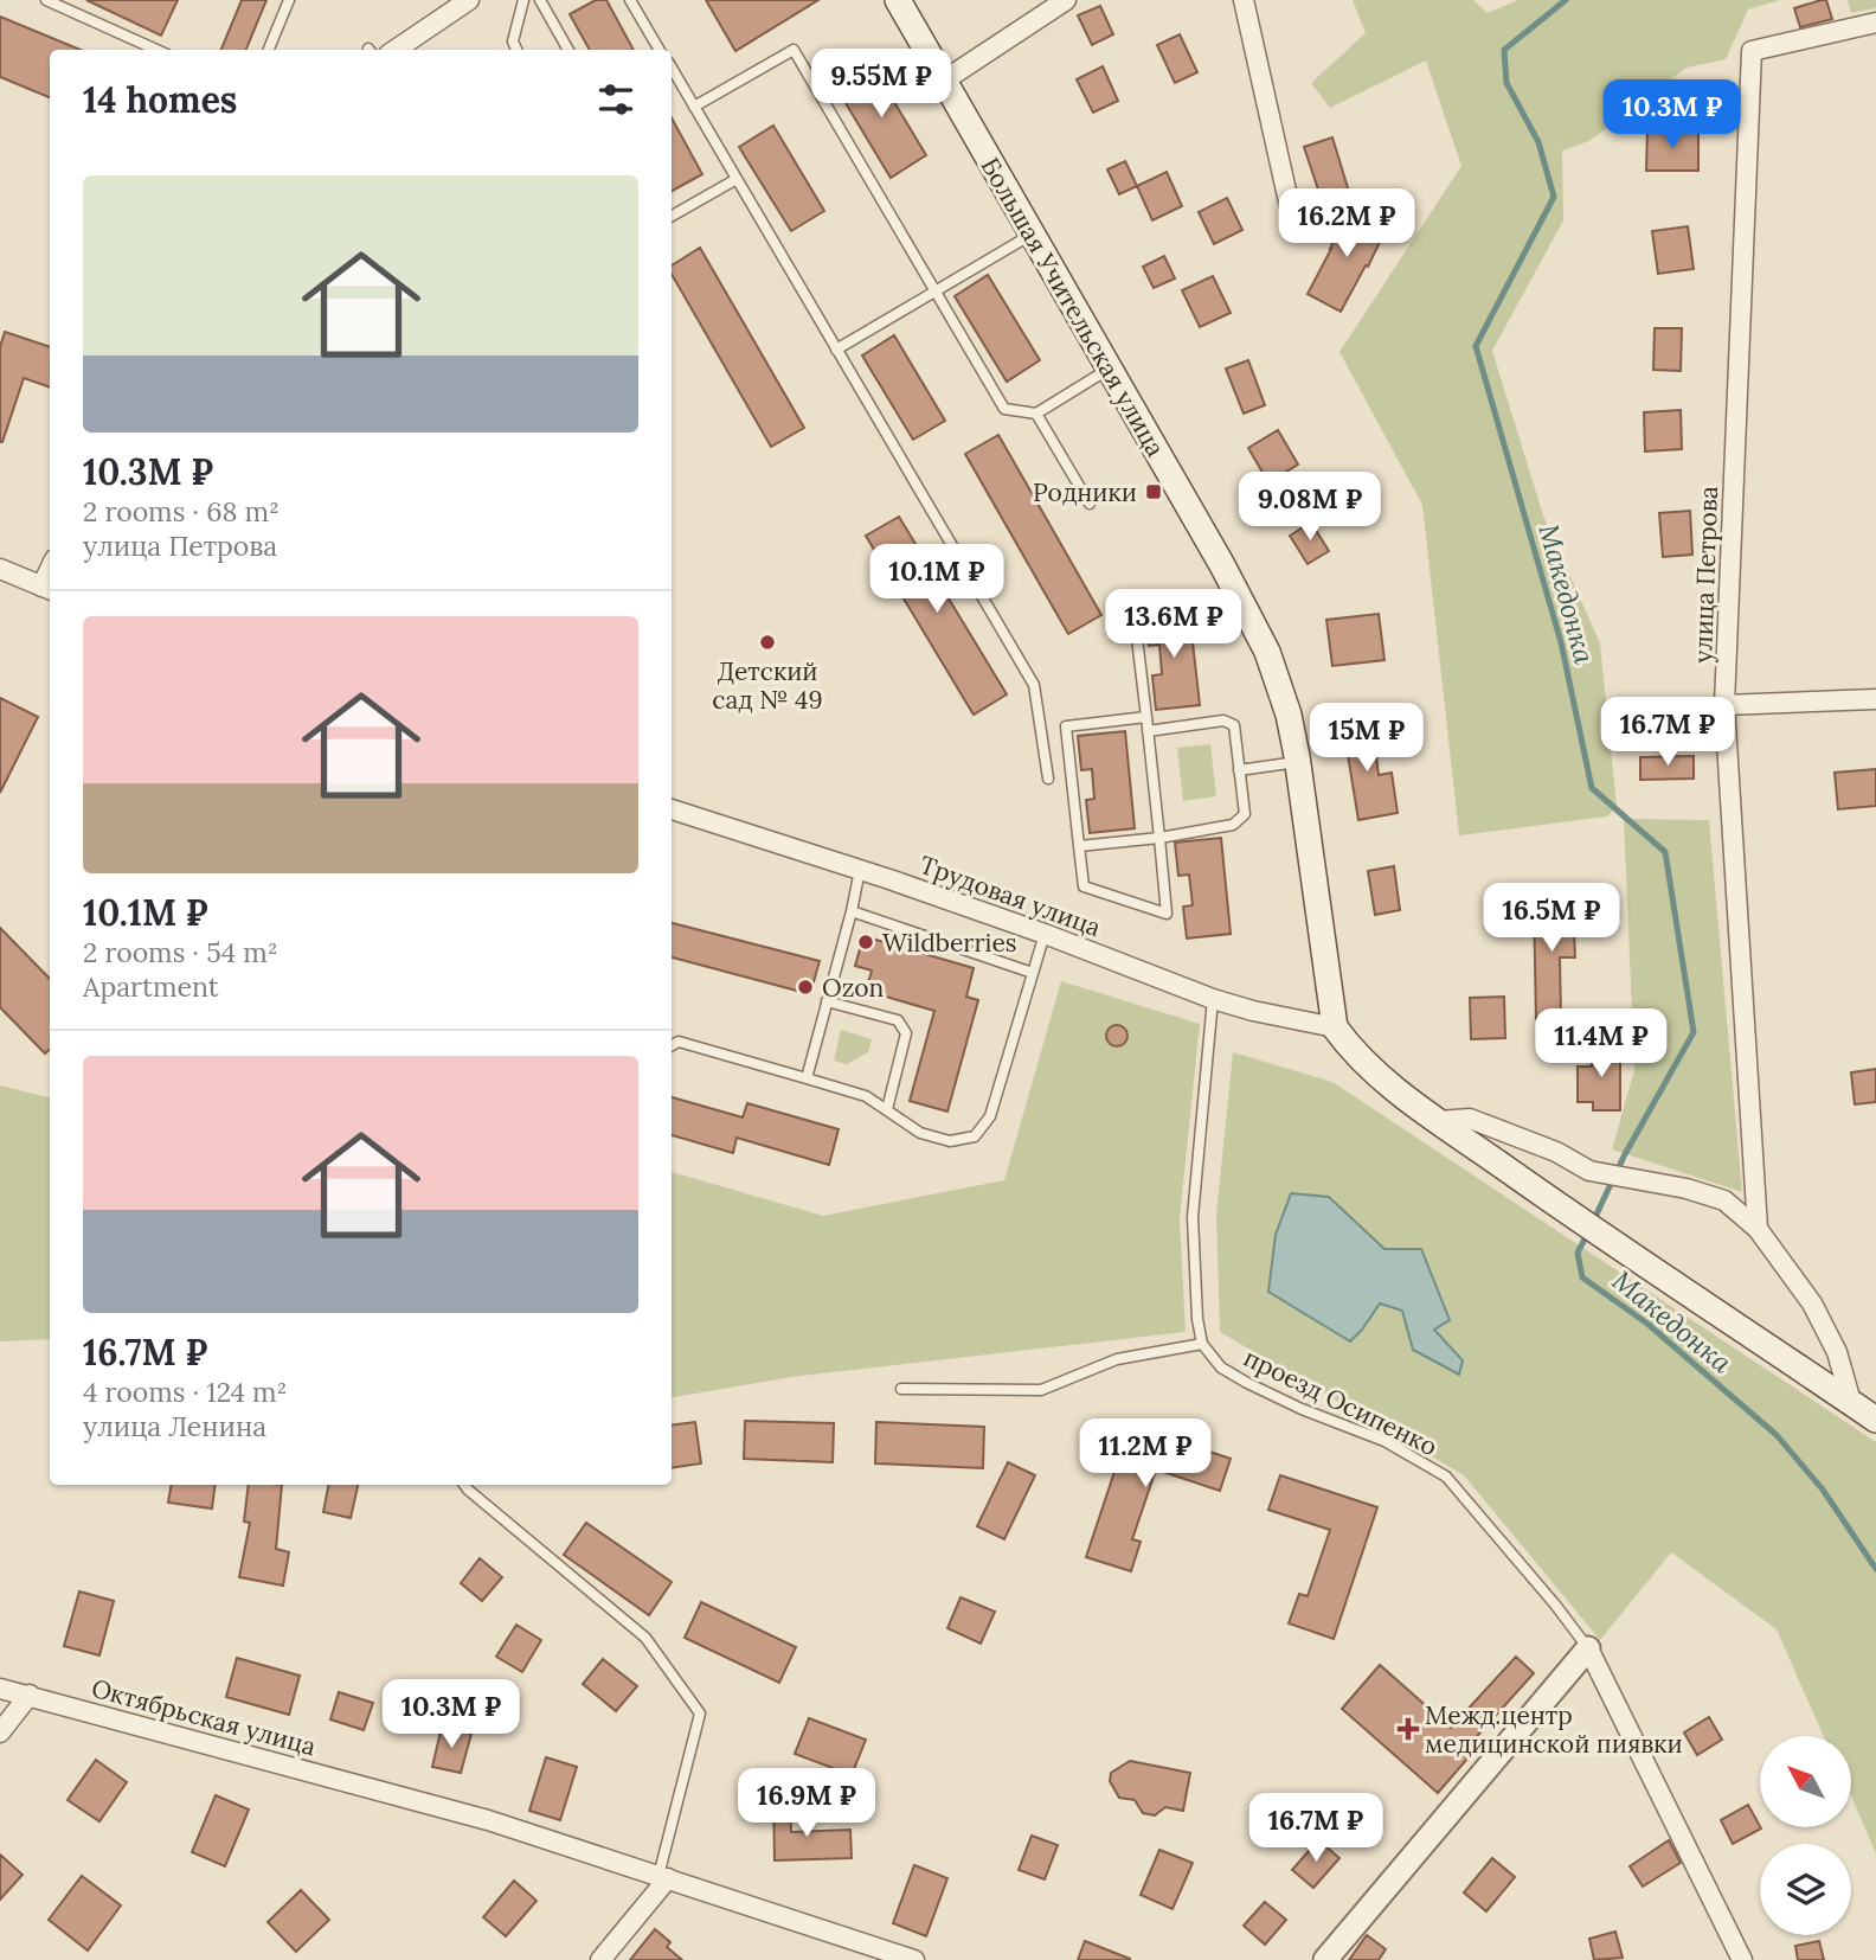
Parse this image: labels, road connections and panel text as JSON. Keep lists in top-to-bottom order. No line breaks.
{"streets":{"main road":["Большая Учительская улица"],"street":["улица Петрова","Трудовая улица","Октябрьская улица"],"lane":["проезд Осипенко"]},"crossings":[["Большая Учительская улица","Трудовая улица"]],"water":["Македонка"],"places":{"transit":["Родники"],"other":["Детский сад № 49","Wildberries","Ozon"],"health":["Межд.центр медицинской пиявки"]},"north":"top left","page":{"price":["9.55M ₽","10.3M ₽","16.2M ₽","9.08M ₽","10.1M ₽","13.6M ₽","16.7M ₽","15M ₽","16.5M ₽","11.4M ₽","11.2M ₽","10.3M ₽","16.9M ₽","16.7M ₽"],"heading":"14 homes","list":[{"name":"10.3M ₽","note":"2 rooms · 68 m² · улица Петрова"},{"name":"10.1M ₽","note":"2 rooms · 54 m² · Apartment"},{"name":"16.7M ₽","note":"4 rooms · 124 m² · улица Ленина"}]}}
